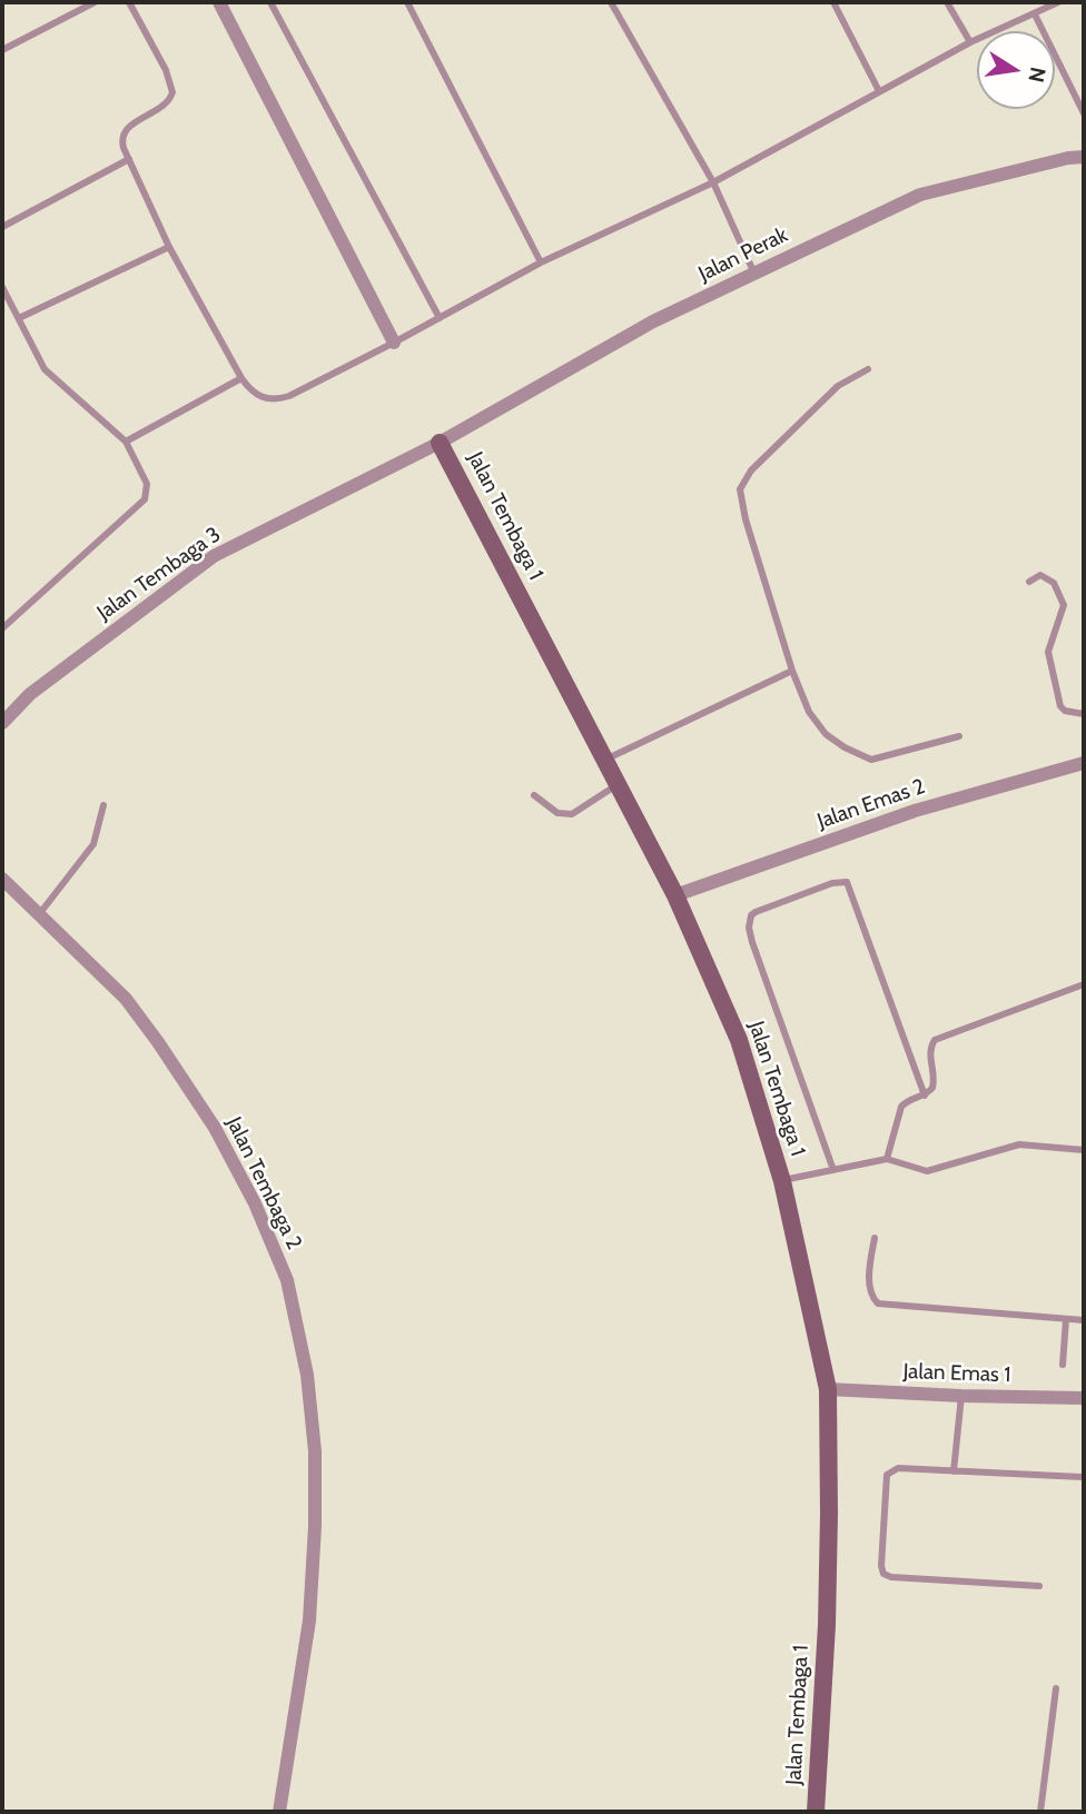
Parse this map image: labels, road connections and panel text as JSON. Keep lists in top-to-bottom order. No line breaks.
{"streets":{"street":["Jalan Perak","Jalan Tembaga 1","Jalan Tembaga 3","Jalan Emas 2","Jalan Tembaga 2","Jalan Emas 1"]},"crossings":[["Jalan Perak","Jalan Tembaga 1"],["Jalan Perak","Jalan Tembaga 3"],["Jalan Tembaga 1","Jalan Tembaga 3"],["Jalan Tembaga 1","Jalan Emas 2"],["Jalan Tembaga 1","Jalan Emas 1"]],"north":"right"}
